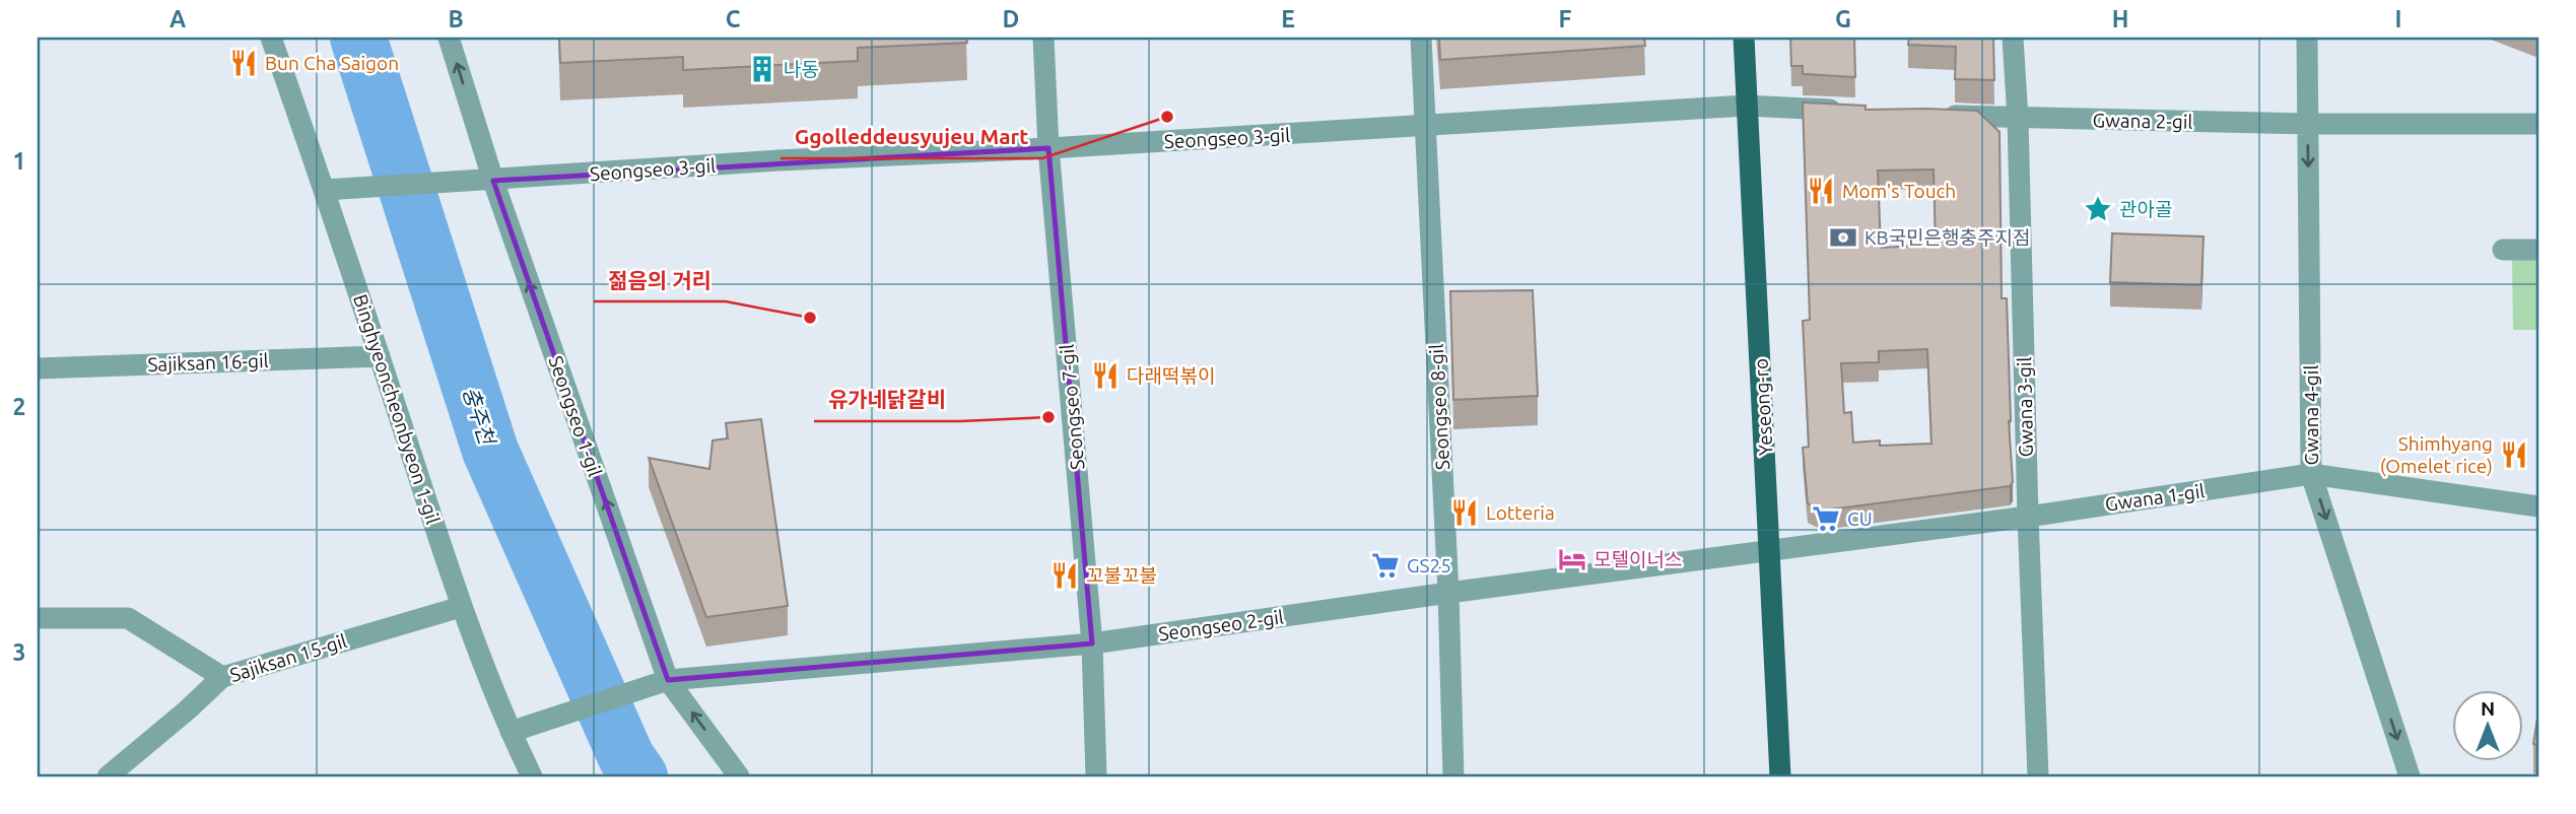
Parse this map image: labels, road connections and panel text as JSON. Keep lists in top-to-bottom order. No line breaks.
{"streets":{"main road":["Yeseong-ro"],"street":["Gwana 2-gil","Seongseo 3-gil","Sajiksan 16-gil","Seongseo 7-gil","Seongseo 8-gil","Gwana 3-gil","Binghyeoncheonbyeon 1-gil","Gwana 4-gil","Seongseo 1-gil","Gwana 1-gil","Seongseo 2-gil","Sajiksan 15-gil"]},"crossings":[["Gwana 2-gil","Gwana 3-gil"],["Gwana 2-gil","Gwana 4-gil"],["Seongseo 3-gil","Seongseo 7-gil"],["Seongseo 3-gil","Seongseo 8-gil"],["Seongseo 3-gil","Yeseong-ro"],["Seongseo 3-gil","Binghyeoncheonbyeon 1-gil"],["Seongseo 3-gil","Seongseo 1-gil"],["Sajiksan 16-gil","Binghyeoncheonbyeon 1-gil"],["Seongseo 7-gil","Seongseo 2-gil"],["Seongseo 8-gil","Seongseo 2-gil"],["Yeseong-ro","Gwana 1-gil"],["Yeseong-ro","Seongseo 2-gil"],["Gwana 3-gil","Gwana 1-gil"],["Binghyeoncheonbyeon 1-gil","Seongseo 2-gil"],["Binghyeoncheonbyeon 1-gil","Sajiksan 15-gil"],["Gwana 4-gil","Gwana 1-gil"],["Seongseo 1-gil","Seongseo 2-gil"],["Gwana 1-gil","Seongseo 2-gil"]],"one_way":["Gwana 4-gil","Seongseo 1-gil"],"water":["충주천"],"places":{"restaurant":["Bun Cha Saigon","Mom's Touch","다래떡볶이","Shimhyang (Omelet rice)","Lotteria","꼬불꼬불"],"building":["나동"],"other":["Ggolleddeusyujeu Mart","젊음의 거리","유가네닭갈비"],"place":["관아골"],"bank":["KB국민은행충주지점"],"supermarket":["CU","GS25"],"hotel":["모텔이너스"]},"north":"top","grid":{"columns":["A","B","C","D","E","F","G","H","I"],"rows":["1","2","3"]}}
